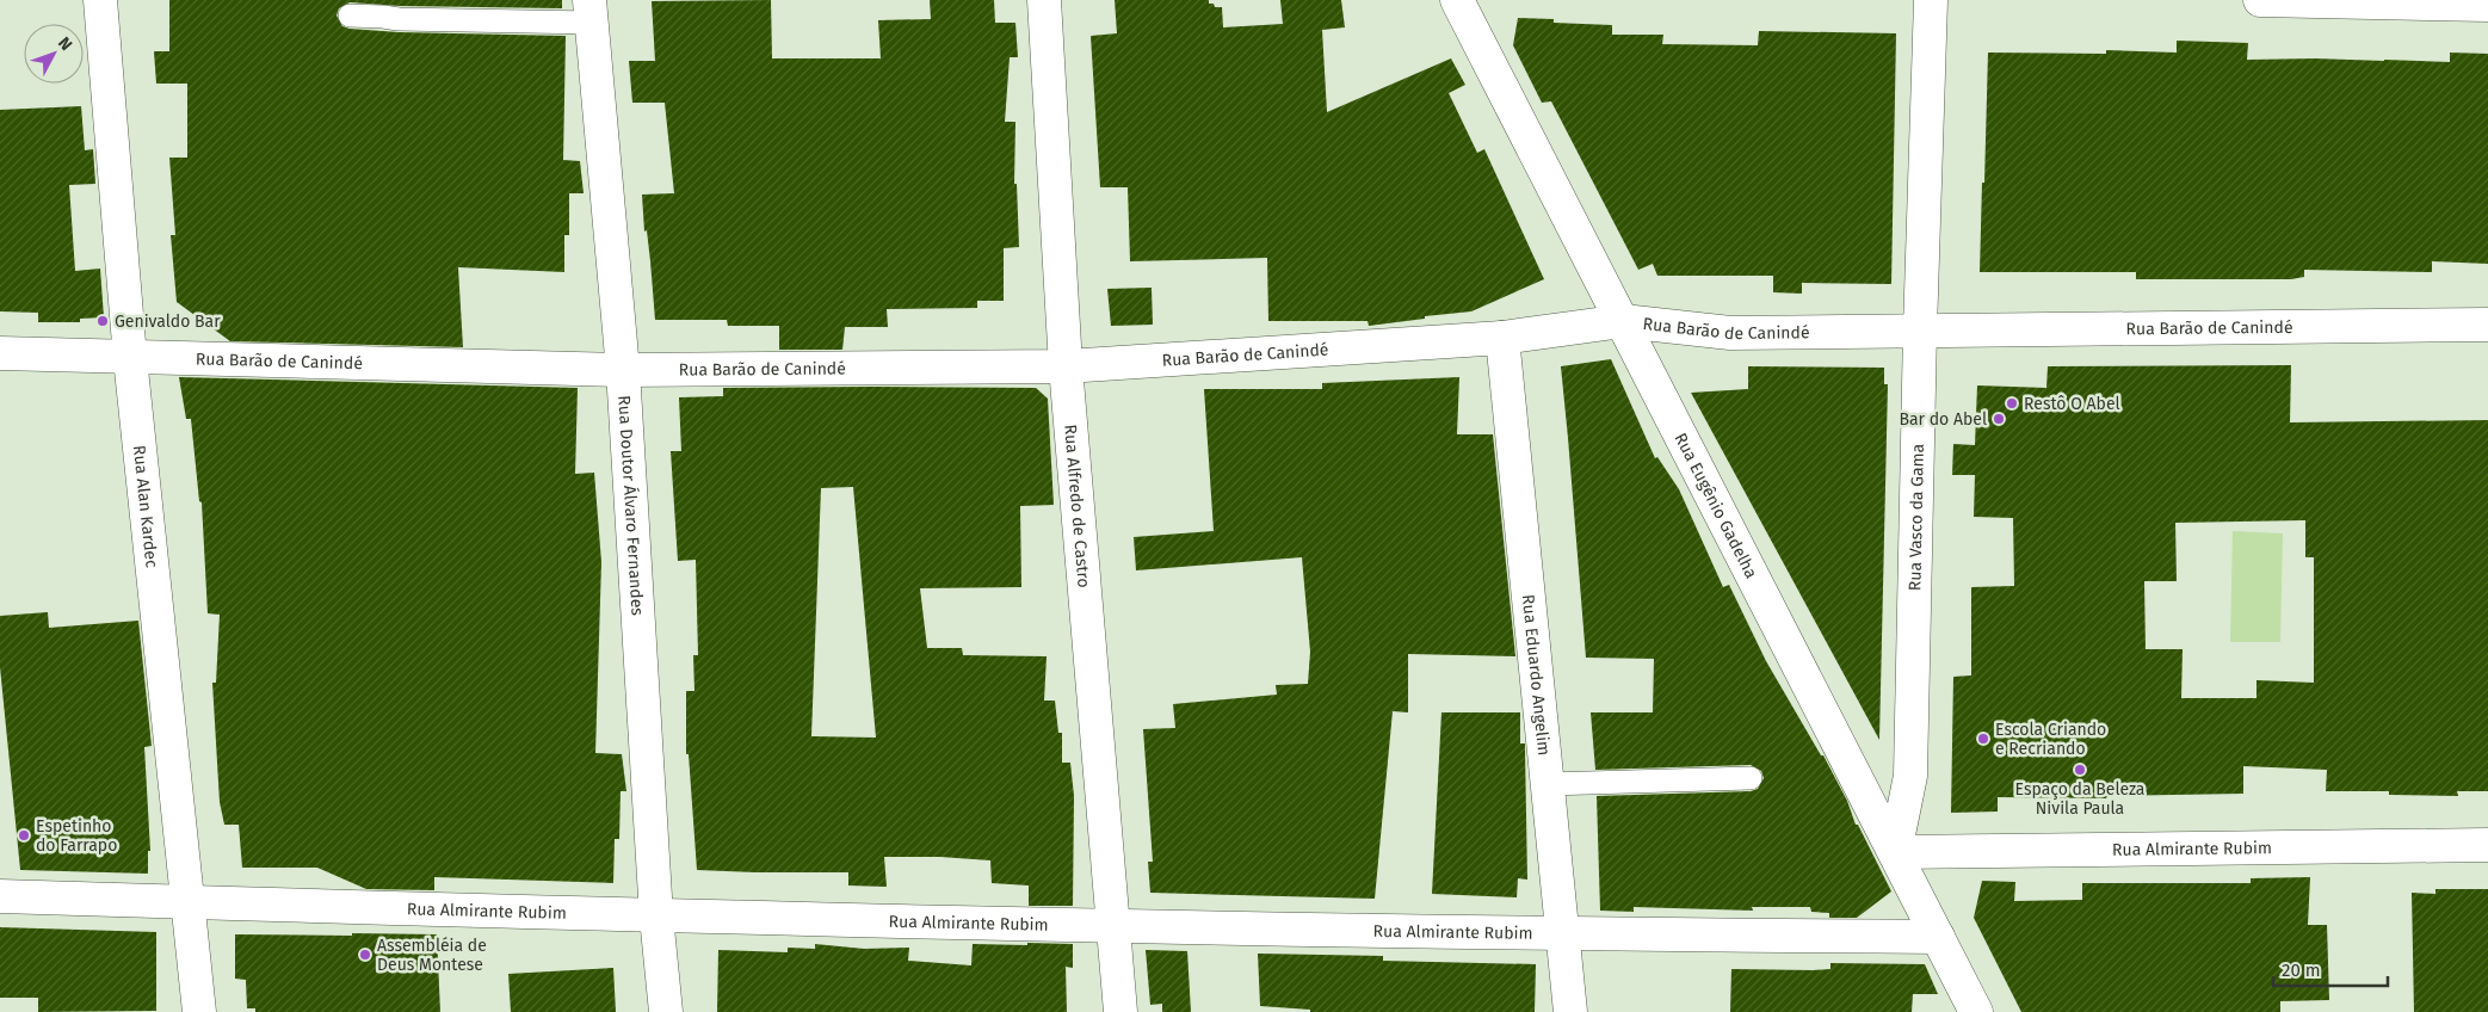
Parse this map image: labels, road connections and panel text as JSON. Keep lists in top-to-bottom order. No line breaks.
{"streets":{"street":["Rua Barão de Canindé","Rua Alan Kardec","Rua Doutor Álvaro Fernandes","Rua Alfredo de Castro","Rua Eugênio Gadelha","Rua Vasco da Gama","Rua Eduardo Angelim","Rua Almirante Rubim"]},"crossings":[["Rua Barão de Canindé","Rua Alan Kardec"],["Rua Barão de Canindé","Rua Doutor Álvaro Fernandes"],["Rua Barão de Canindé","Rua Alfredo de Castro"],["Rua Barão de Canindé","Rua Eugênio Gadelha"],["Rua Barão de Canindé","Rua Vasco da Gama"],["Rua Barão de Canindé","Rua Eduardo Angelim"],["Rua Alan Kardec","Rua Almirante Rubim"],["Rua Doutor Álvaro Fernandes","Rua Almirante Rubim"],["Rua Alfredo de Castro","Rua Almirante Rubim"],["Rua Eugênio Gadelha","Rua Vasco da Gama"],["Rua Eugênio Gadelha","Rua Almirante Rubim"],["Rua Vasco da Gama","Rua Almirante Rubim"],["Rua Eduardo Angelim","Rua Almirante Rubim"]],"places":["Genivaldo Bar","Restô O Abel","Bar do Abel","Escola Criando e Recriando","Espaço da Beleza Nivila Paula","Espetinho do Farrapo","Assembléia de Deus Montese"],"scale_bar":"20 m","north":"top right"}
